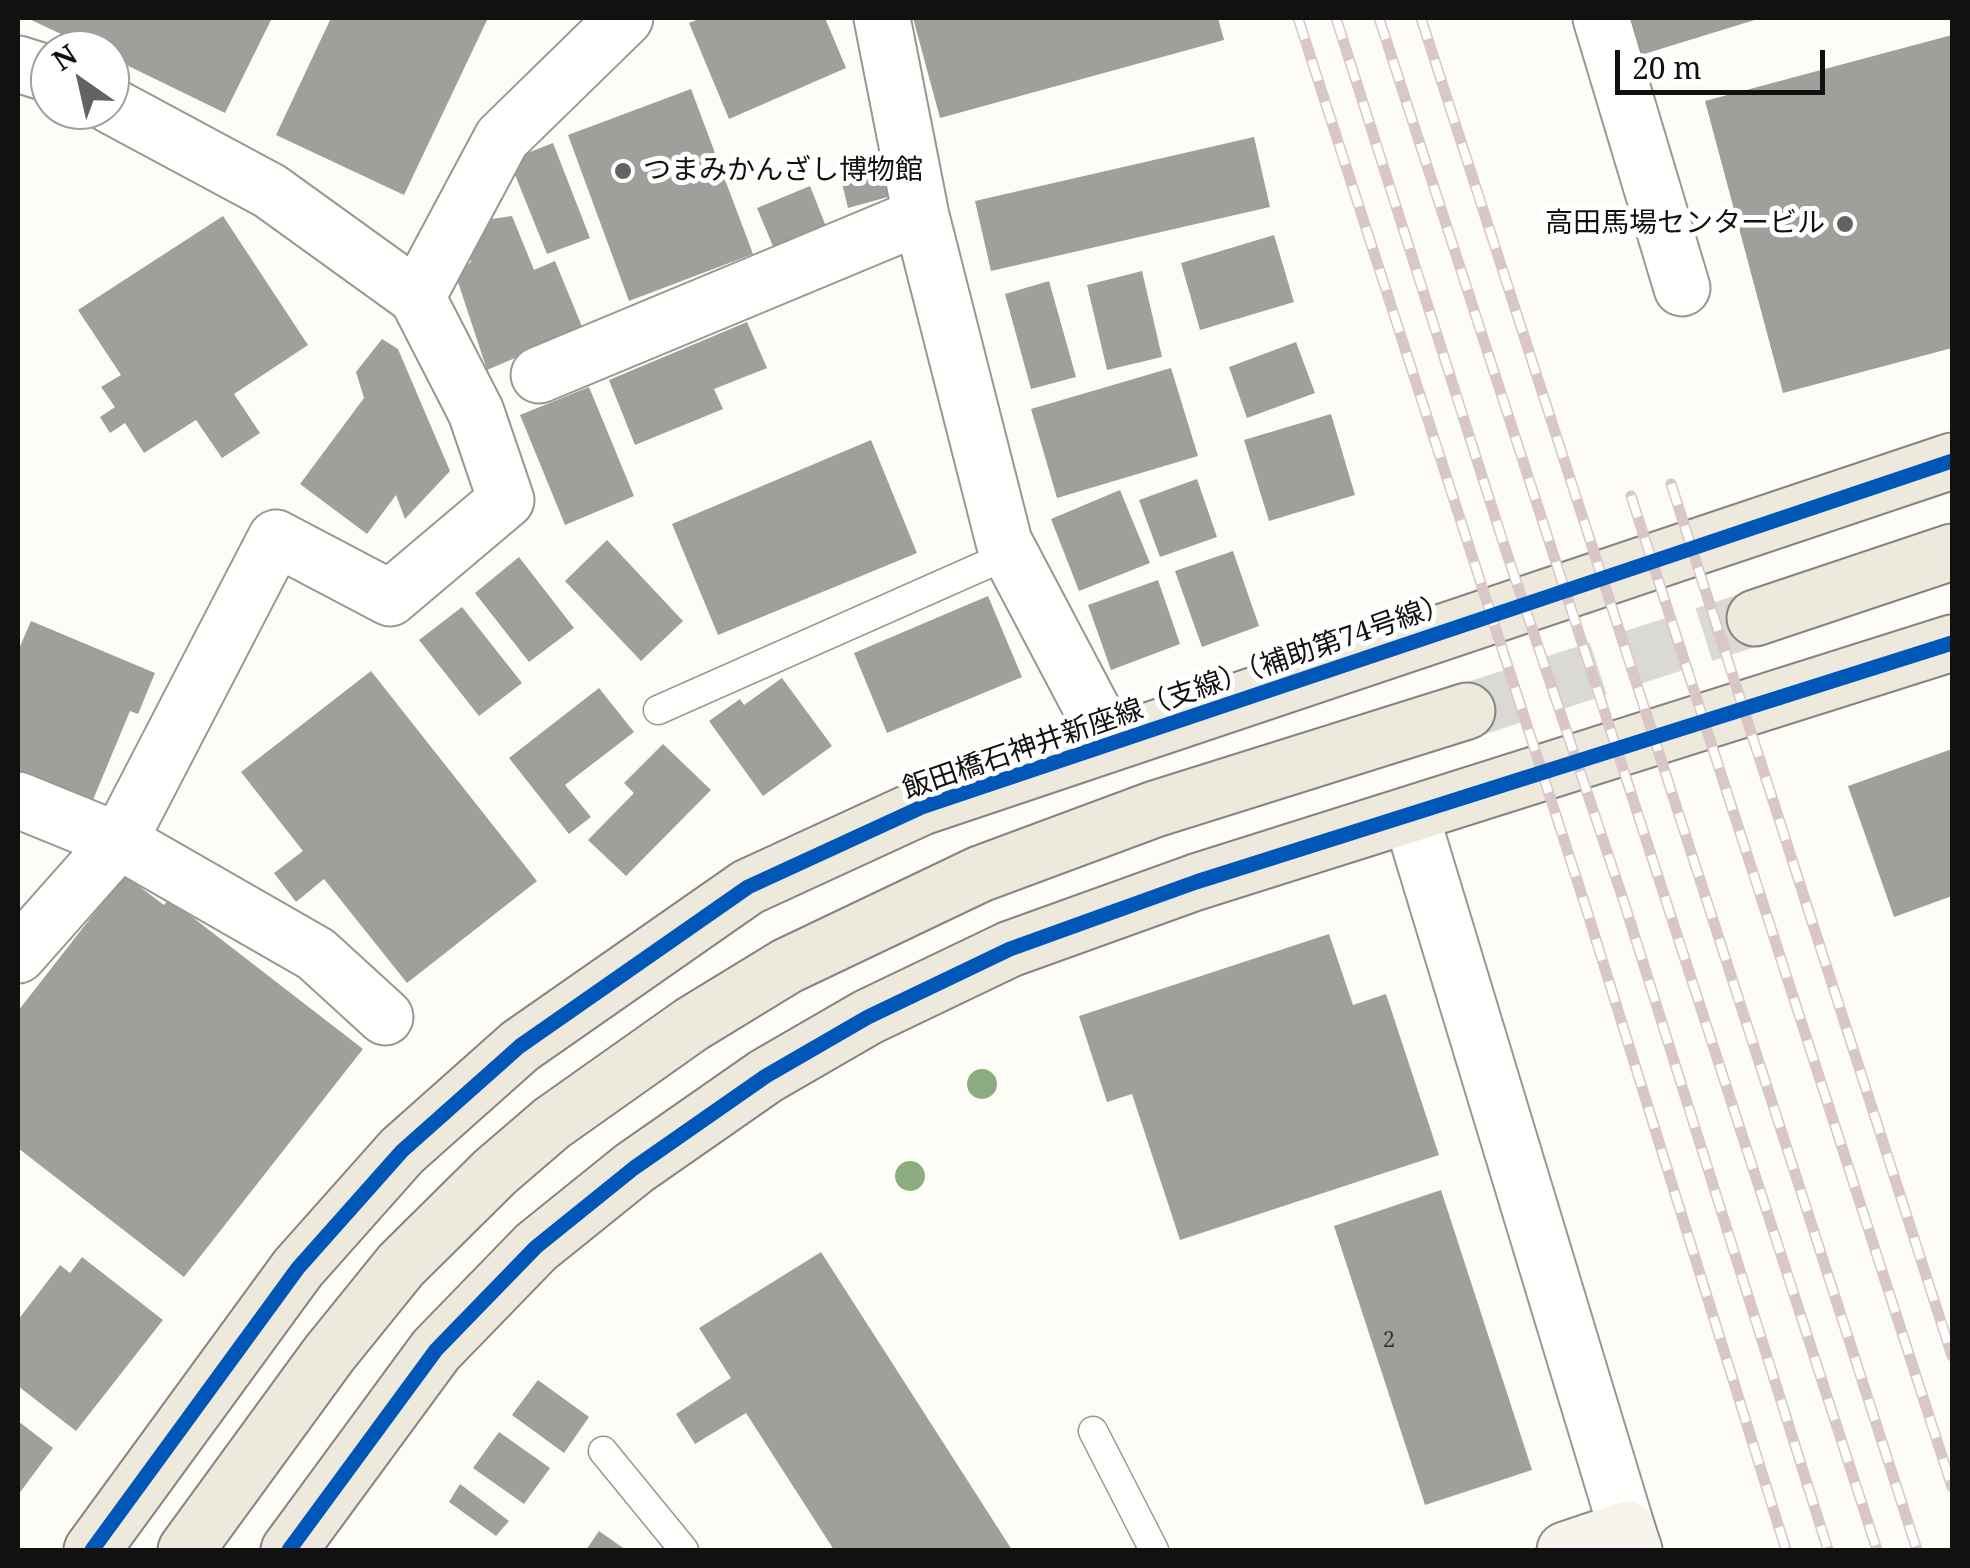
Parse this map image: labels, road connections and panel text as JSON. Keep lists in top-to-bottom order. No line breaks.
{"streets":{"main road":["飯田橋石神井新座線（支線）（補助第74号線）"]},"places":["つまみかんざし博物館","高田馬場センタービル"],"house_numbers":["2"],"scale_bar":"20 m","north":"top left"}
